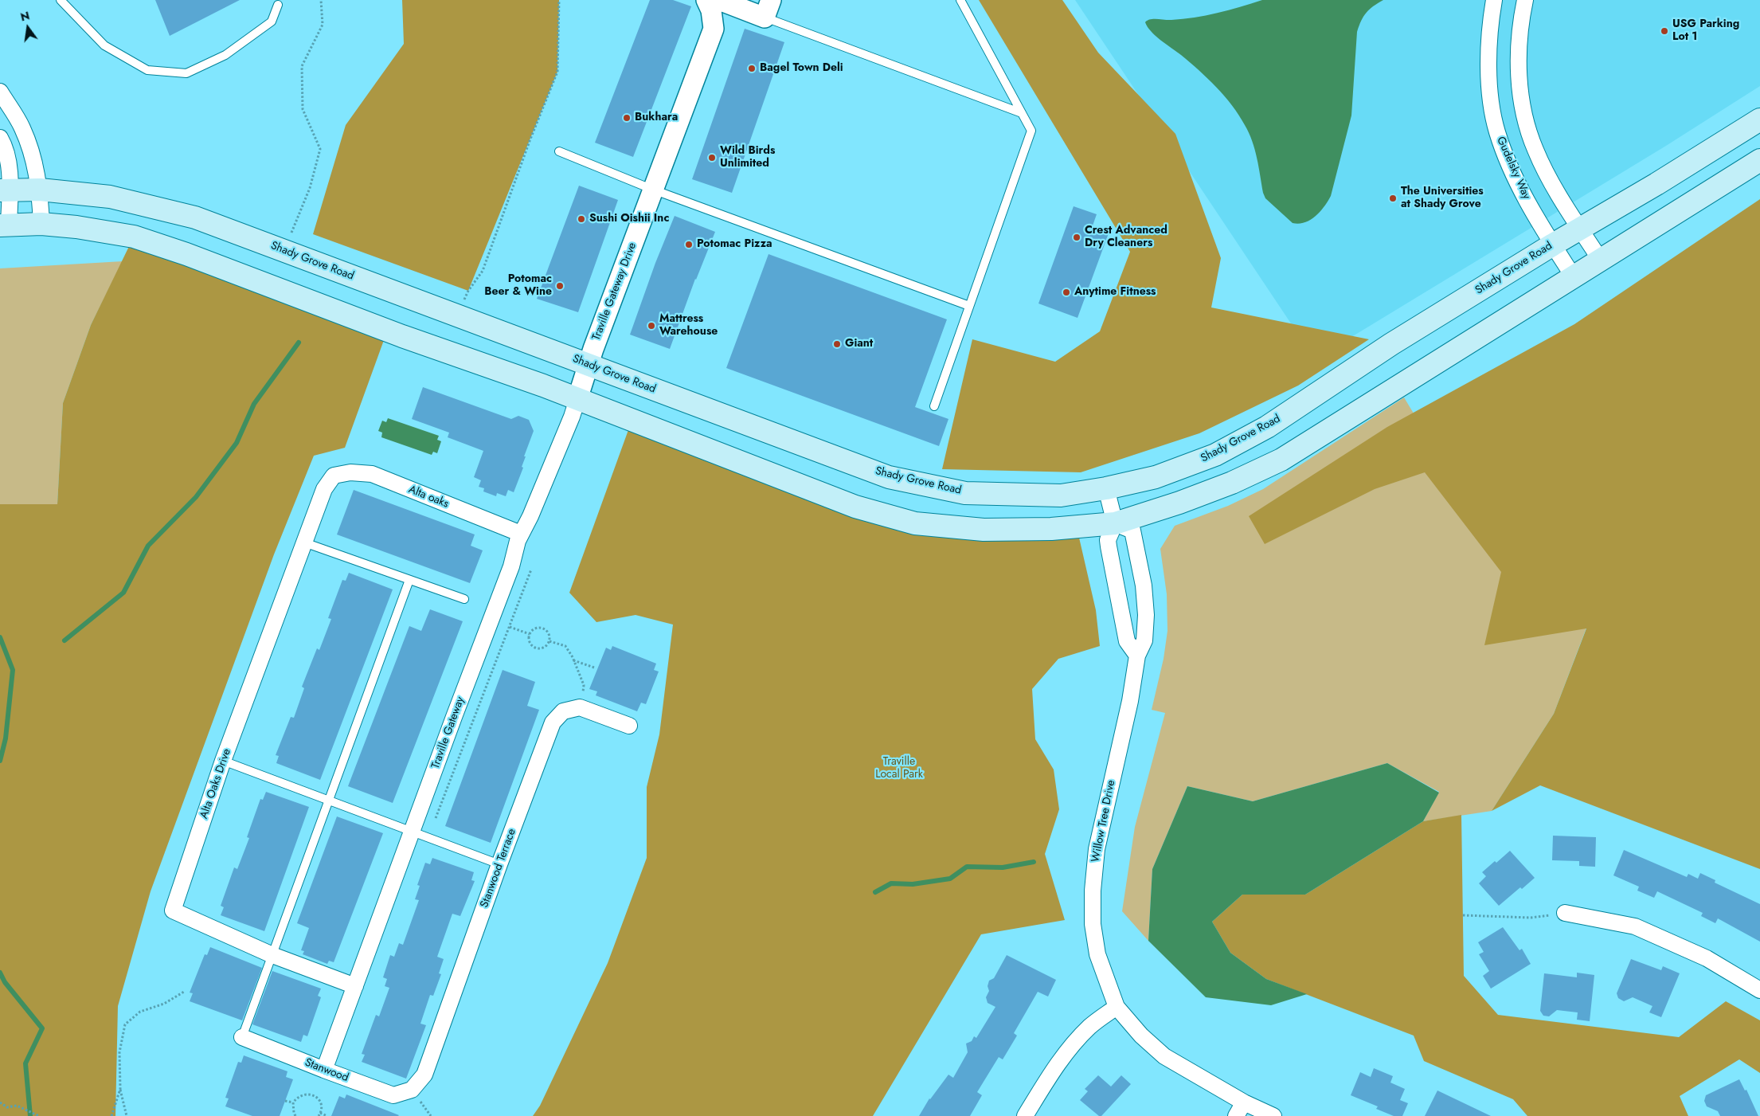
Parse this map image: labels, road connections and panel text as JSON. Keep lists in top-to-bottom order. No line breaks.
{"streets":{"main road":["Shady Grove Road"],"street":["Gudelsky Way","Traville Gateway Drive","Alta oaks","Traville Gateway","Alta Oaks Drive","Willow Tree Drive","Stanwood Terrace","Stanwood"]},"crossings":[["Gudelsky Way","Shady Grove Road"],["Shady Grove Road","Traville Gateway Drive"],["Traville Gateway Drive","Traville Gateway"],["Alta oaks","Traville Gateway"],["Alta oaks","Alta Oaks Drive"],["Traville Gateway","Alta Oaks Drive"],["Traville Gateway","Stanwood"],["Stanwood Terrace","Stanwood"]],"parks":["Traville Local Park"],"places":["USG Parking Lot 1","Bagel Town Deli","Bukhara","Wild Birds Unlimited","The Universities at Shady Grove","Sushi Oishii Inc","Crest Advanced Dry Cleaners","Potomac Pizza","Potomac Beer & Wine","Anytime Fitness","Mattress Warehouse","Giant"],"north":"top"}
